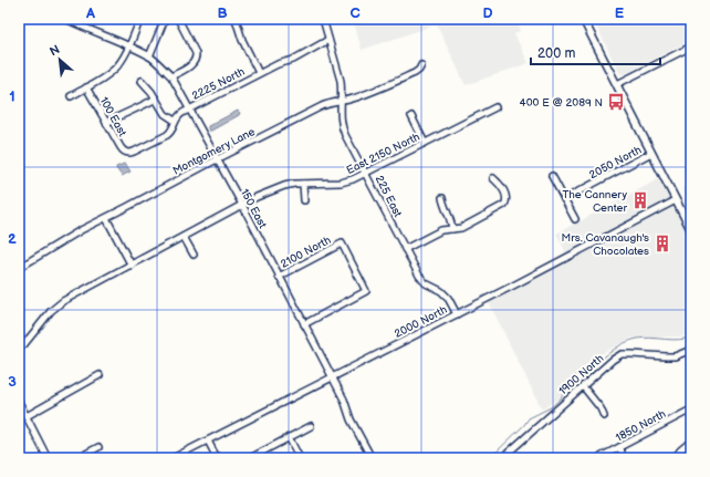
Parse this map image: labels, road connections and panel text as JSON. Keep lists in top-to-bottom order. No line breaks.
{"streets":{"street":["2225 North","100 East","Montgomery Lane","East 2150 North","2050 North","225 East","150 East","2100 North","2000 North","1900 North","1850 North"]},"crossings":[["2225 North","100 East"],["2225 North","225 East"],["2225 North","150 East"],["Montgomery Lane","225 East"],["Montgomery Lane","150 East"],["East 2150 North","225 East"],["East 2150 North","150 East"],["225 East","2000 North"],["150 East","2100 North"],["150 East","2000 North"]],"places":{"bus stop":["400 E @ 2089 N"],"building":["The Cannery Center","Mrs. Cavanaugh's Chocolates"]},"scale_bar":"200 m","north":"top left","grid":{"columns":["A","B","C","D","E"],"rows":["1","2","3"]}}
